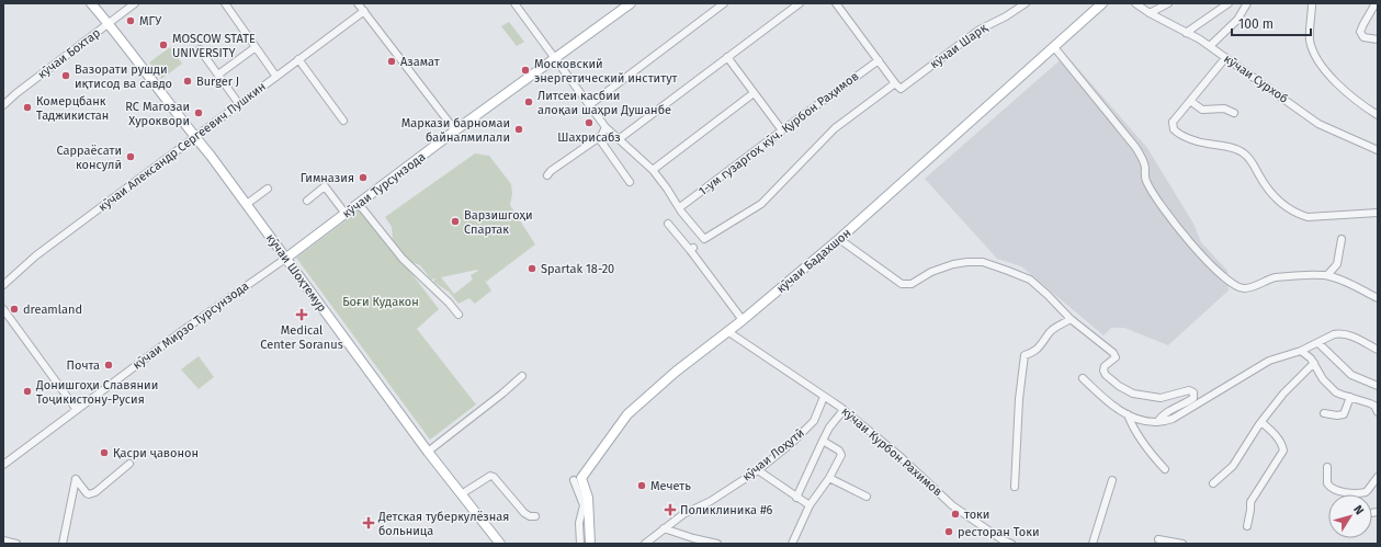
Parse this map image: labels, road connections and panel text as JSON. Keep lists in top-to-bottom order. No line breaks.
{"streets":{"main road":["кӯчаи Турсунзода","кӯчаи Бадахшон","кӯчаи Шоҳтемур"],"street":["кӯчаи Шарқ","кӯчаи Бохтар","кӯчаи Сурхоб","1-ум гузаргоҳ кӯч. Қурбон Раҳимов","кӯчаи Александр Сергеевич Пушкин","кӯчаи Мирзо Турсунзода","кӯчаи Курбон Рахимов","кӯчаи Лоҳутӣ"]},"crossings":[["кӯчаи Бохтар","кӯчаи Шоҳтемур"],["кӯчаи Александр Сергеевич Пушкин","кӯчаи Шоҳтемур"],["кӯчаи Турсунзода","кӯчаи Шоҳтемур"],["кӯчаи Турсунзода","кӯчаи Мирзо Турсунзода"],["кӯчаи Бадахшон","кӯчаи Курбон Рахимов"],["кӯчаи Шоҳтемур","кӯчаи Мирзо Турсунзода"],["кӯчаи Курбон Рахимов","кӯчаи Лоҳутӣ"]],"parks":["Боғи Кудакон"],"places":{"other":["МГУ","MOSCOW STATE UNIVERSITY","Азамат","Московский энергетический институт","Вазорати рушди иқтисод ва савдо","Burger J","Литсеи касбии алоқаи шаҳри Душанбе","Комерцбанк Таджикистан","RC Магозаи Хуроквори","Шахрисабз","Маркази барномаи байналмилали","Сарраёсати консулӣ","Гимназия","Варзишгоҳи Спартак","Spartak 18-20","dreamland","Почта","Донишгоҳи Славянии Тоҷикистону-Русия","Қасри ҷавонон","Мечеть","токи","ресторан Токи"],"health":["Medical Center Soranus","Поликлиника #6","Детская туберкулёзная больница"]},"scale_bar":"100 m","north":"top right"}
